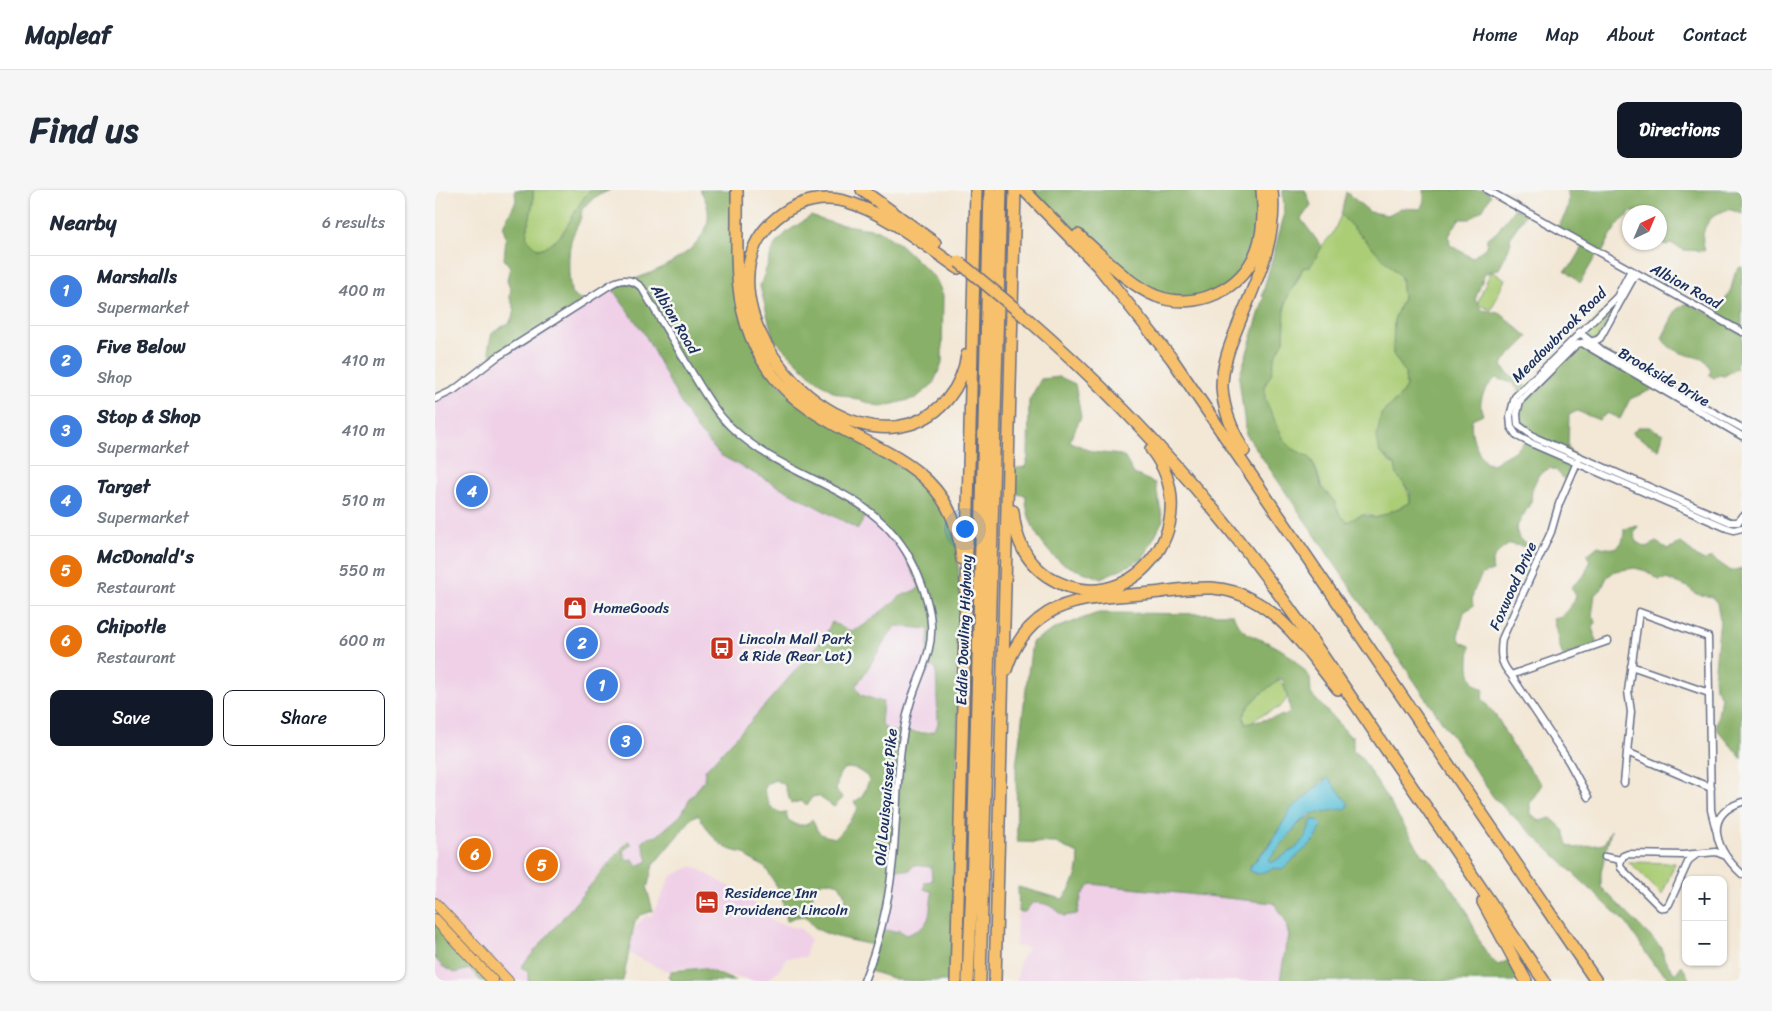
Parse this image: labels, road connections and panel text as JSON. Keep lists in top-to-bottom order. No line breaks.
{"streets":{"highway":["Eddie Dowling Highway"],"street":["Albion Road","Meadowbrook Road","Brookside Drive","Foxwood Drive","Old Louisquisset Pike"]},"crossings":[["Albion Road","Meadowbrook Road"],["Albion Road","Old Louisquisset Pike"],["Meadowbrook Road","Brookside Drive"],["Meadowbrook Road","Foxwood Drive"]],"places":{"shop":["HomeGoods"],"bus stop":["Lincoln Mall Park & Ride (Rear Lot)"],"hotel":["Residence Inn Providence Lincoln"]},"north":"top right","page":{"header":"Mapleaf","nav":["Home","Map","About","Contact"],"title":"Find us","buttons":["Directions",["Save","Share"]],"heading":["Nearby","6 results"],"list":[{"mark":"1","name":"Marshalls","note":"Supermarket","value":"400 m"},{"mark":"2","name":"Five Below","note":"Shop","value":"410 m"},{"mark":"3","name":"Stop & Shop","note":"Supermarket","value":"410 m"},{"mark":"4","name":"Target","note":"Supermarket","value":"510 m"},{"mark":"5","name":"McDonald's","note":"Restaurant","value":"550 m"},{"mark":"6","name":"Chipotle","note":"Restaurant","value":"600 m"}],"pins":["4","2","1","3","6","5"],"map_buttons":["+","−"]}}
